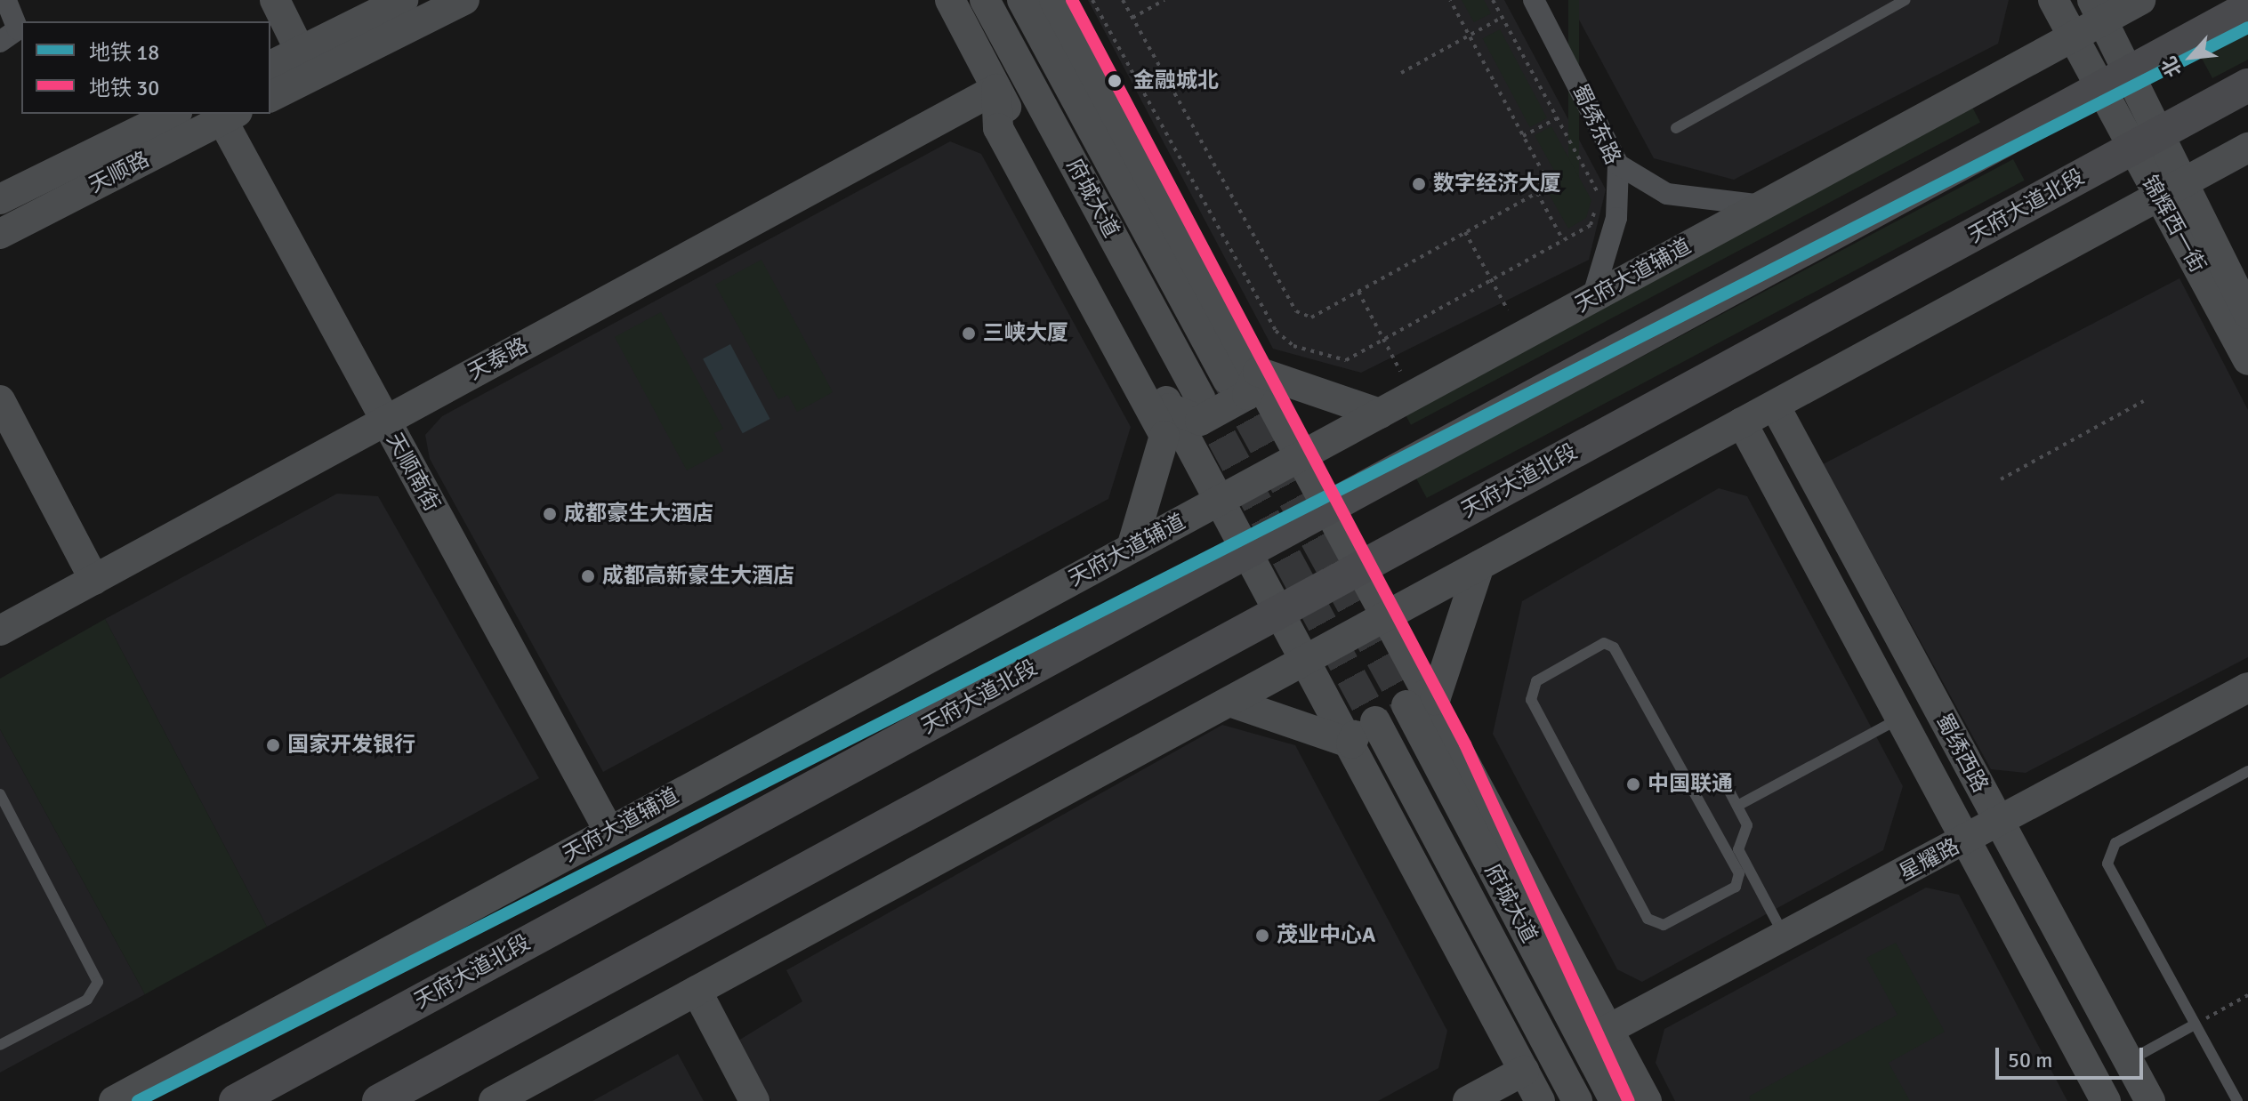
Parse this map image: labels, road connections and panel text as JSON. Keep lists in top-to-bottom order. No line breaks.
{"streets":{"main road":["天府大道北段"],"street":["蜀绣东路","天顺路","府城大道","锦辉西一街","天府大道辅道","天泰路","天顺南街","蜀绣西路","星耀路"]},"crossings":[["蜀绣东路","天府大道辅道"],["天顺路","天顺南街"],["天府大道北段","锦辉西一街"],["锦辉西一街","天府大道辅道"],["天府大道辅道","天顺南街"],["天泰路","天顺南街"],["蜀绣西路","星耀路"]],"places":["金融城北","数字经济大厦","三峡大厦","成都豪生大酒店","成都高新豪生大酒店","国家开发银行","中国联通","茂业中心A"],"lines":["metro line 30","metro line 18"],"legend":["地铁 18","地铁 30"],"scale_bar":"50 m","north":"bottom left"}
